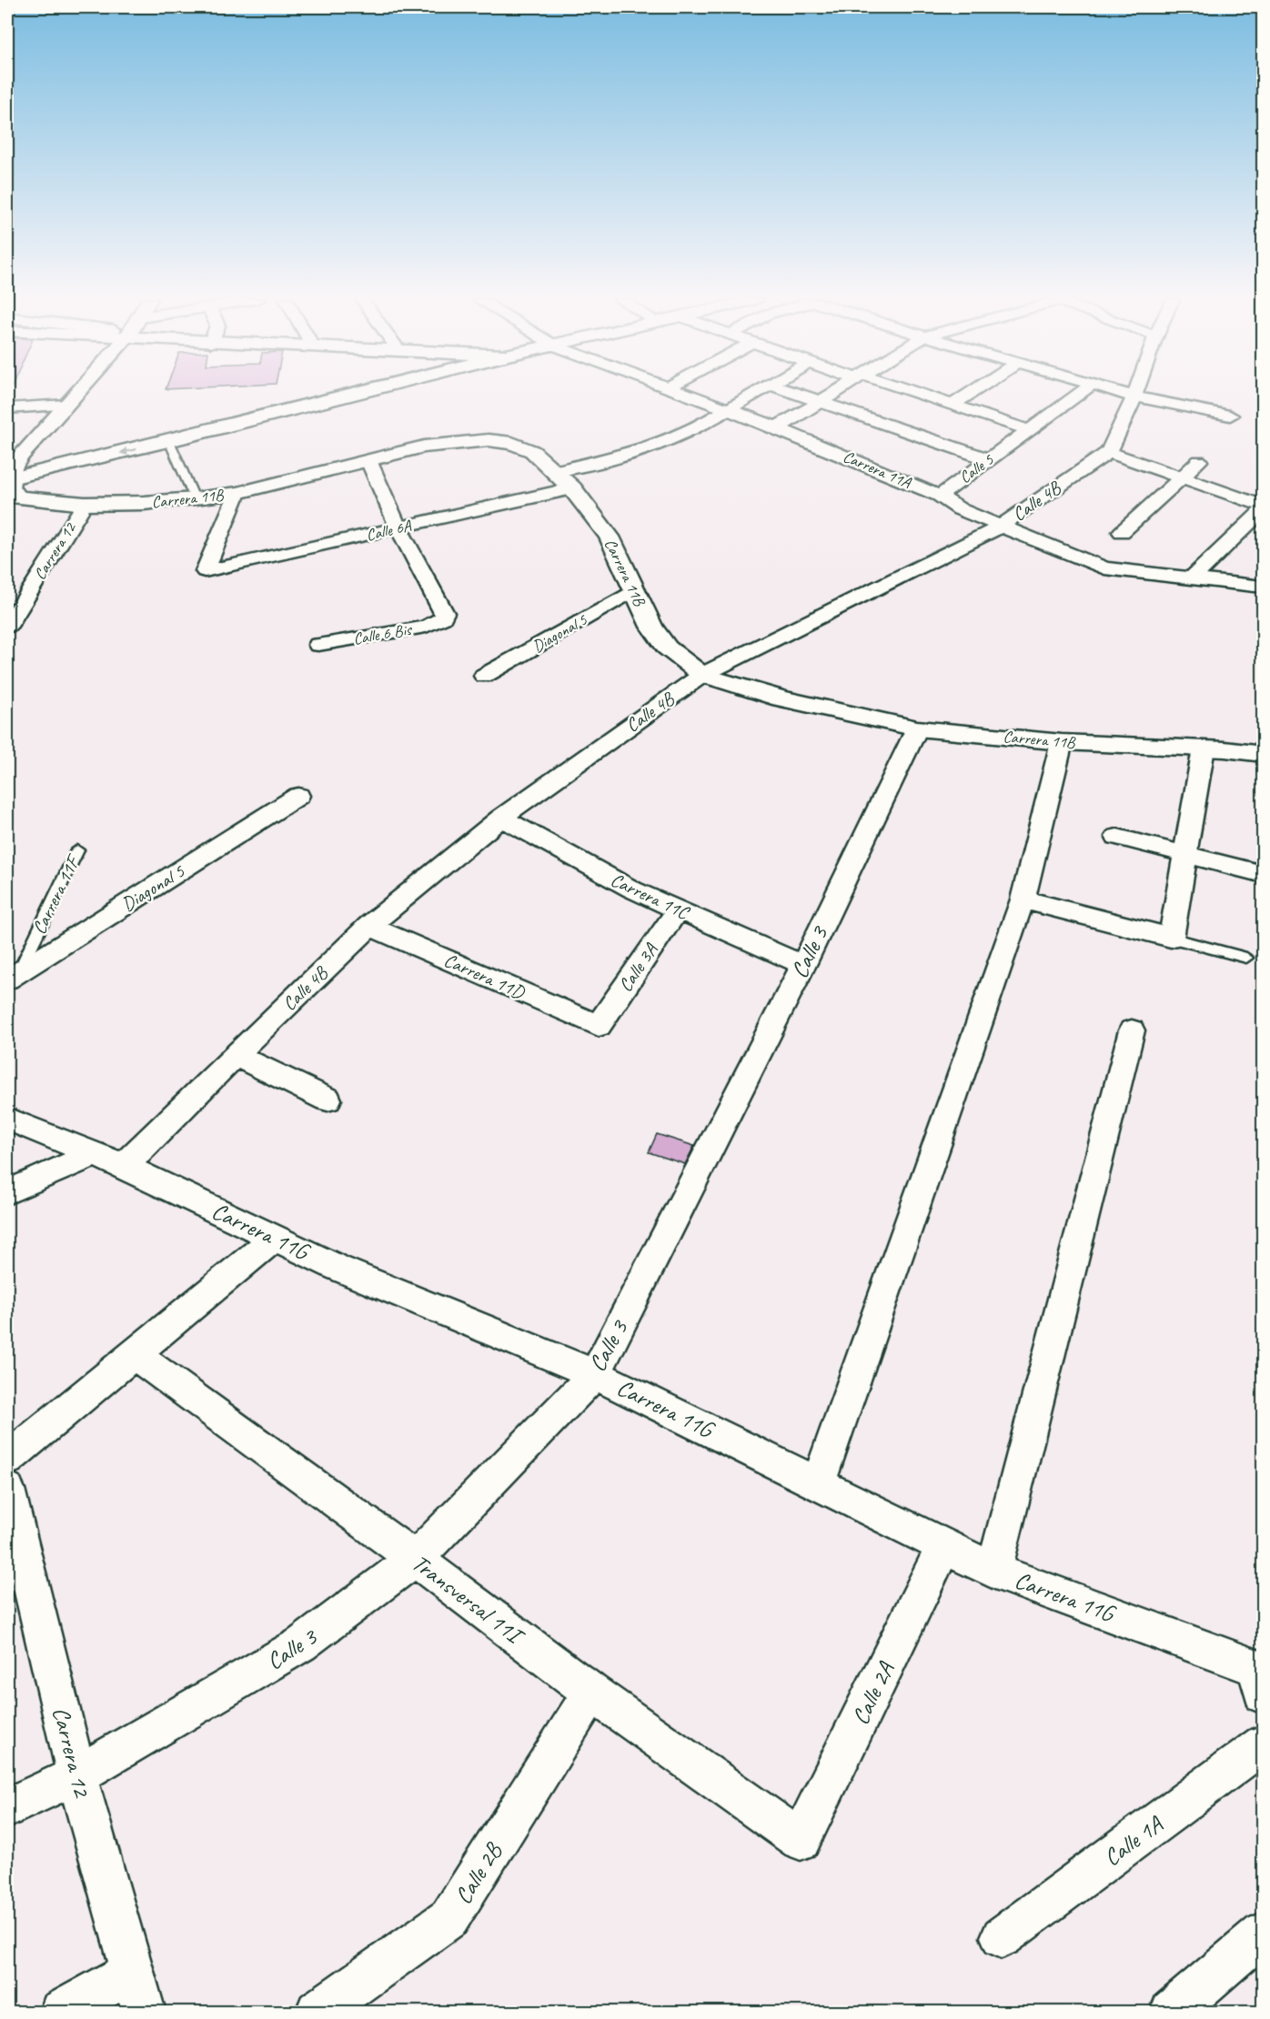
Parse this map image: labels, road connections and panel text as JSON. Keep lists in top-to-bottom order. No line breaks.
{"streets":{"main road":["Carrera 11B"],"street":["Calle 5","Carrera 11A","Calle 4B","Calle 6A","Carrera 12","Diagonal 5","Calle 6 Bis","Carrera 11C","Calle 3","Calle 3A","Carrera 11D","Carrera 11G","Transversal 11I","Calle 2A","Calle 1A","Calle 2B"],"lane":["Carrera 11F"]},"crossings":[["Calle 5","Carrera 11A"],["Carrera 11A","Calle 4B"],["Carrera 11B","Calle 4B"],["Carrera 11B","Calle 6A"],["Carrera 11B","Carrera 12"],["Carrera 11B","Diagonal 5"],["Carrera 11B","Calle 3"],["Calle 4B","Carrera 11C"],["Calle 4B","Carrera 11D"],["Calle 4B","Carrera 11G"],["Calle 6A","Calle 6 Bis"],["Carrera 12","Calle 3"],["Diagonal 5","Carrera 11F"],["Carrera 11C","Calle 3"],["Carrera 11C","Calle 3A"],["Calle 3","Carrera 11G"],["Calle 3","Transversal 11I"],["Calle 3A","Carrera 11D"],["Carrera 11G","Calle 2A"],["Transversal 11I","Calle 2A"],["Transversal 11I","Calle 2B"]]}
